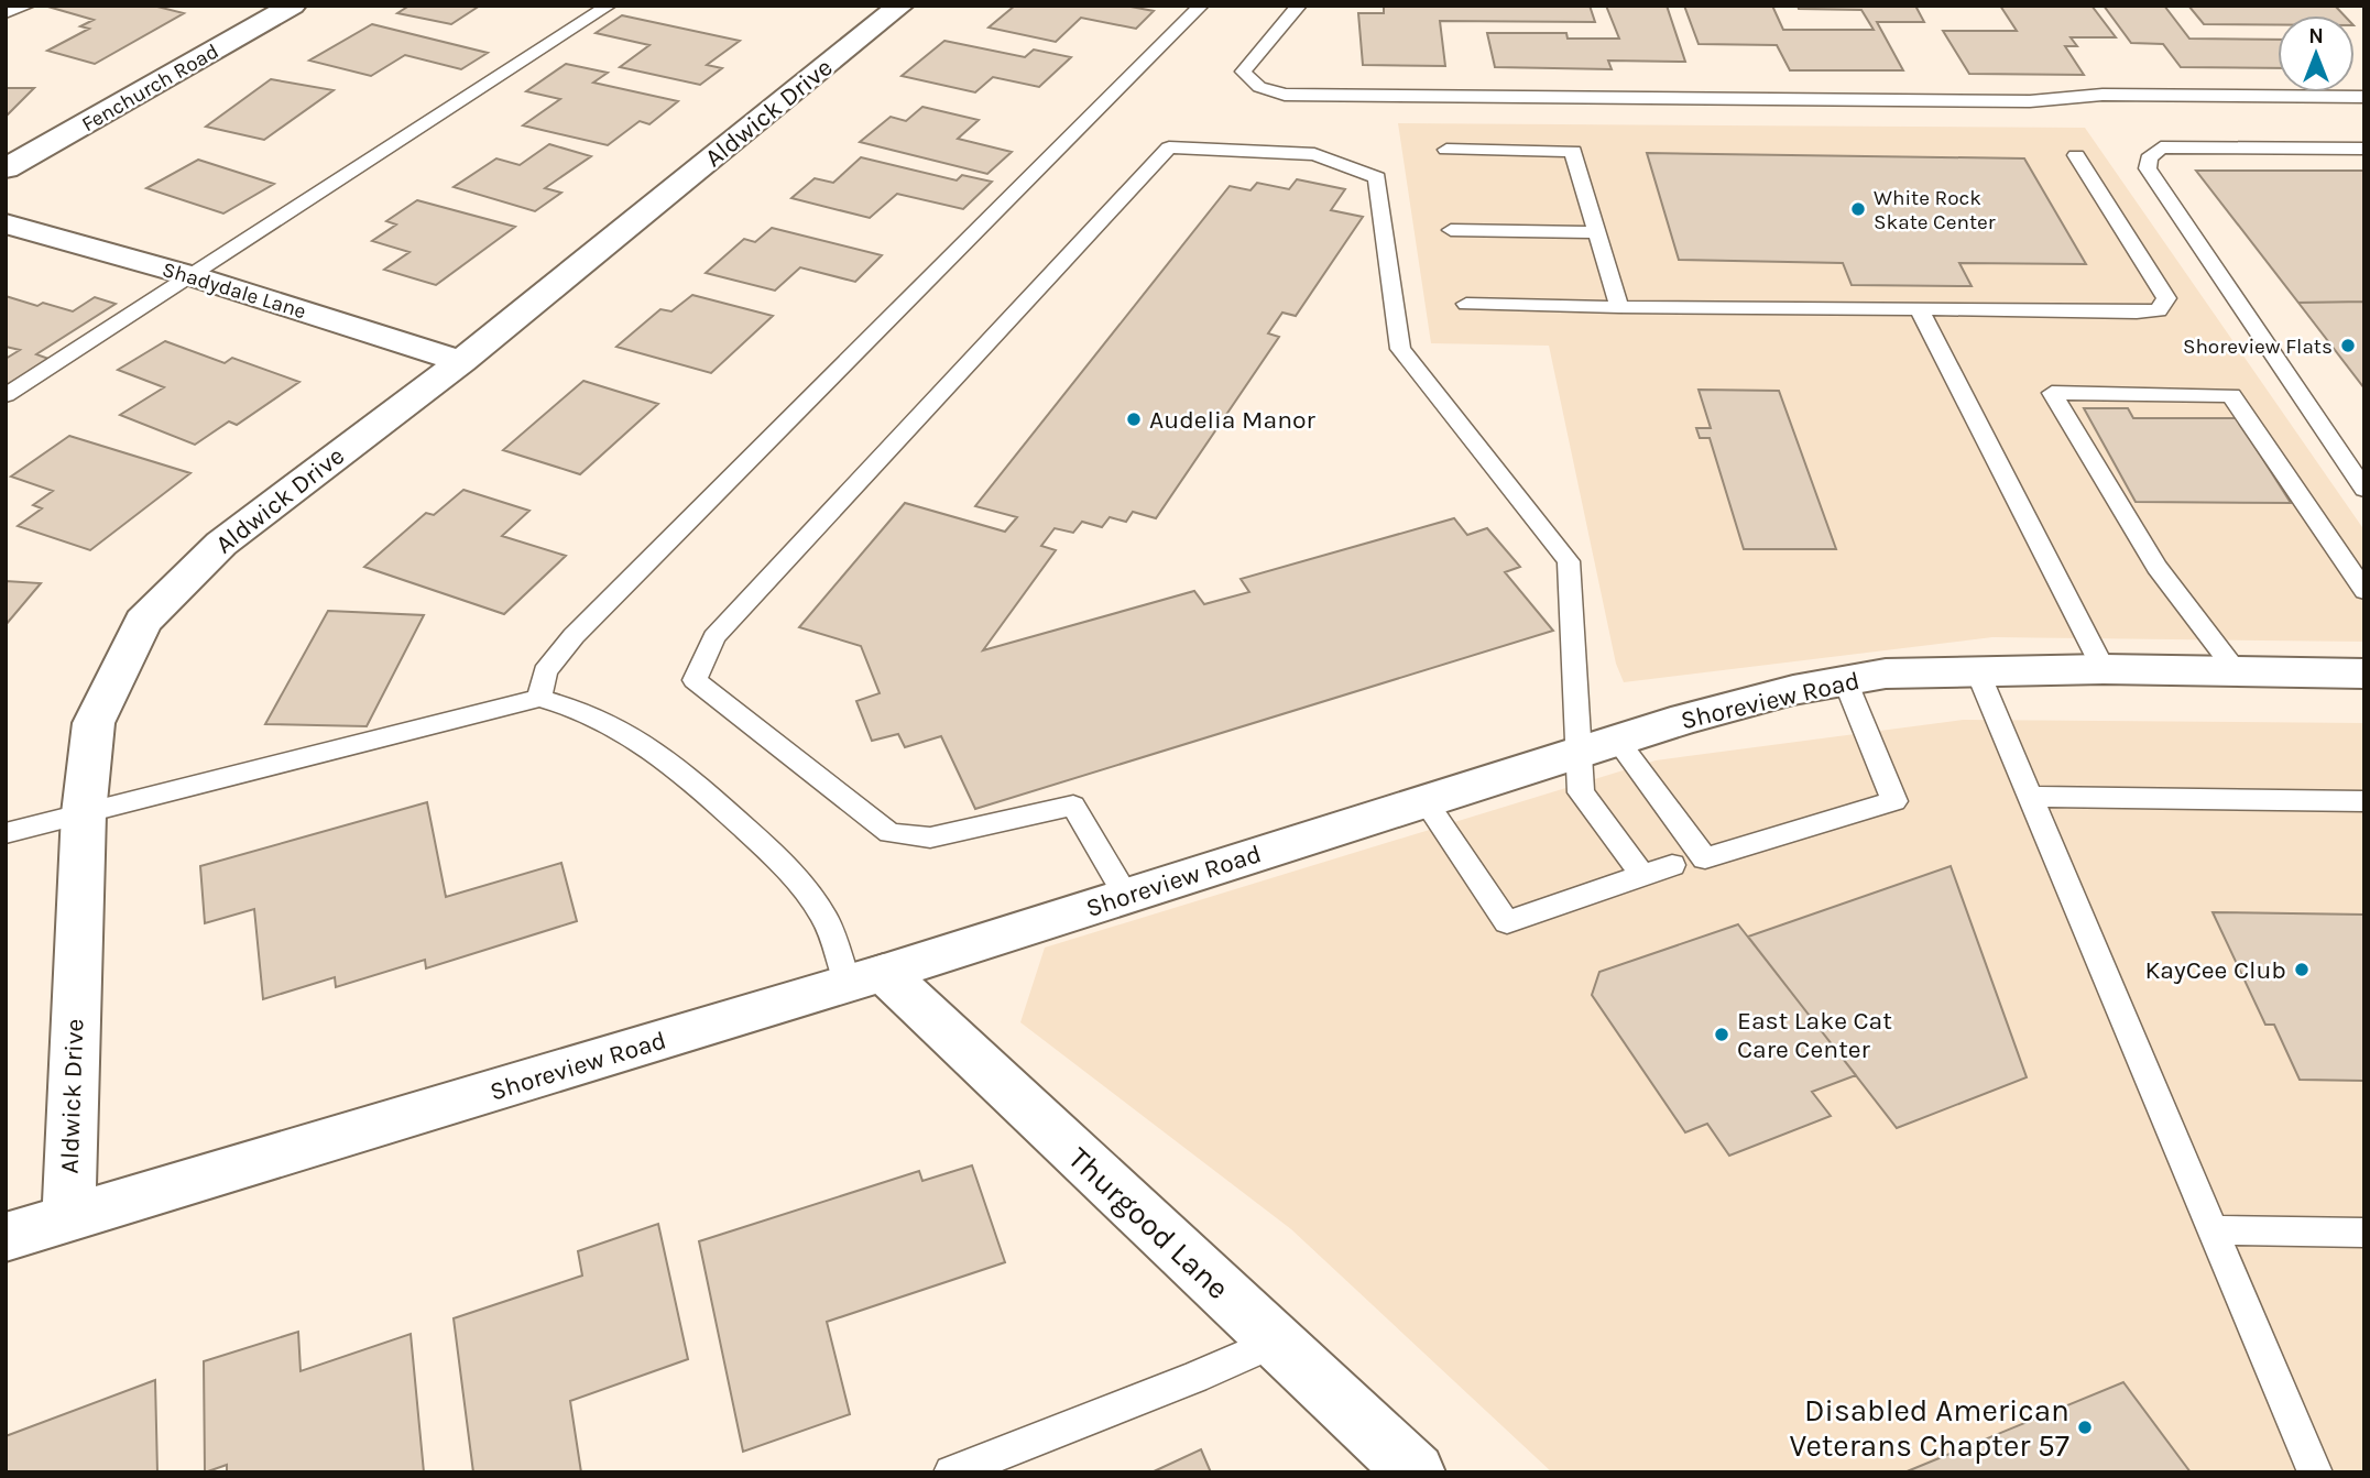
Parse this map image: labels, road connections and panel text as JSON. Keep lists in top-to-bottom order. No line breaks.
{"streets":{"street":["Fenchurch Road","Aldwick Drive","Shadydale Lane","Shoreview Road","Thurgood Lane"]},"crossings":[["Aldwick Drive","Shadydale Lane"],["Aldwick Drive","Shoreview Road"],["Shoreview Road","Thurgood Lane"]],"places":["White Rock Skate Center","Shoreview Flats","Audelia Manor","KayCee Club","East Lake Cat Care Center","Disabled American Veterans Chapter 57"],"north":"top"}
